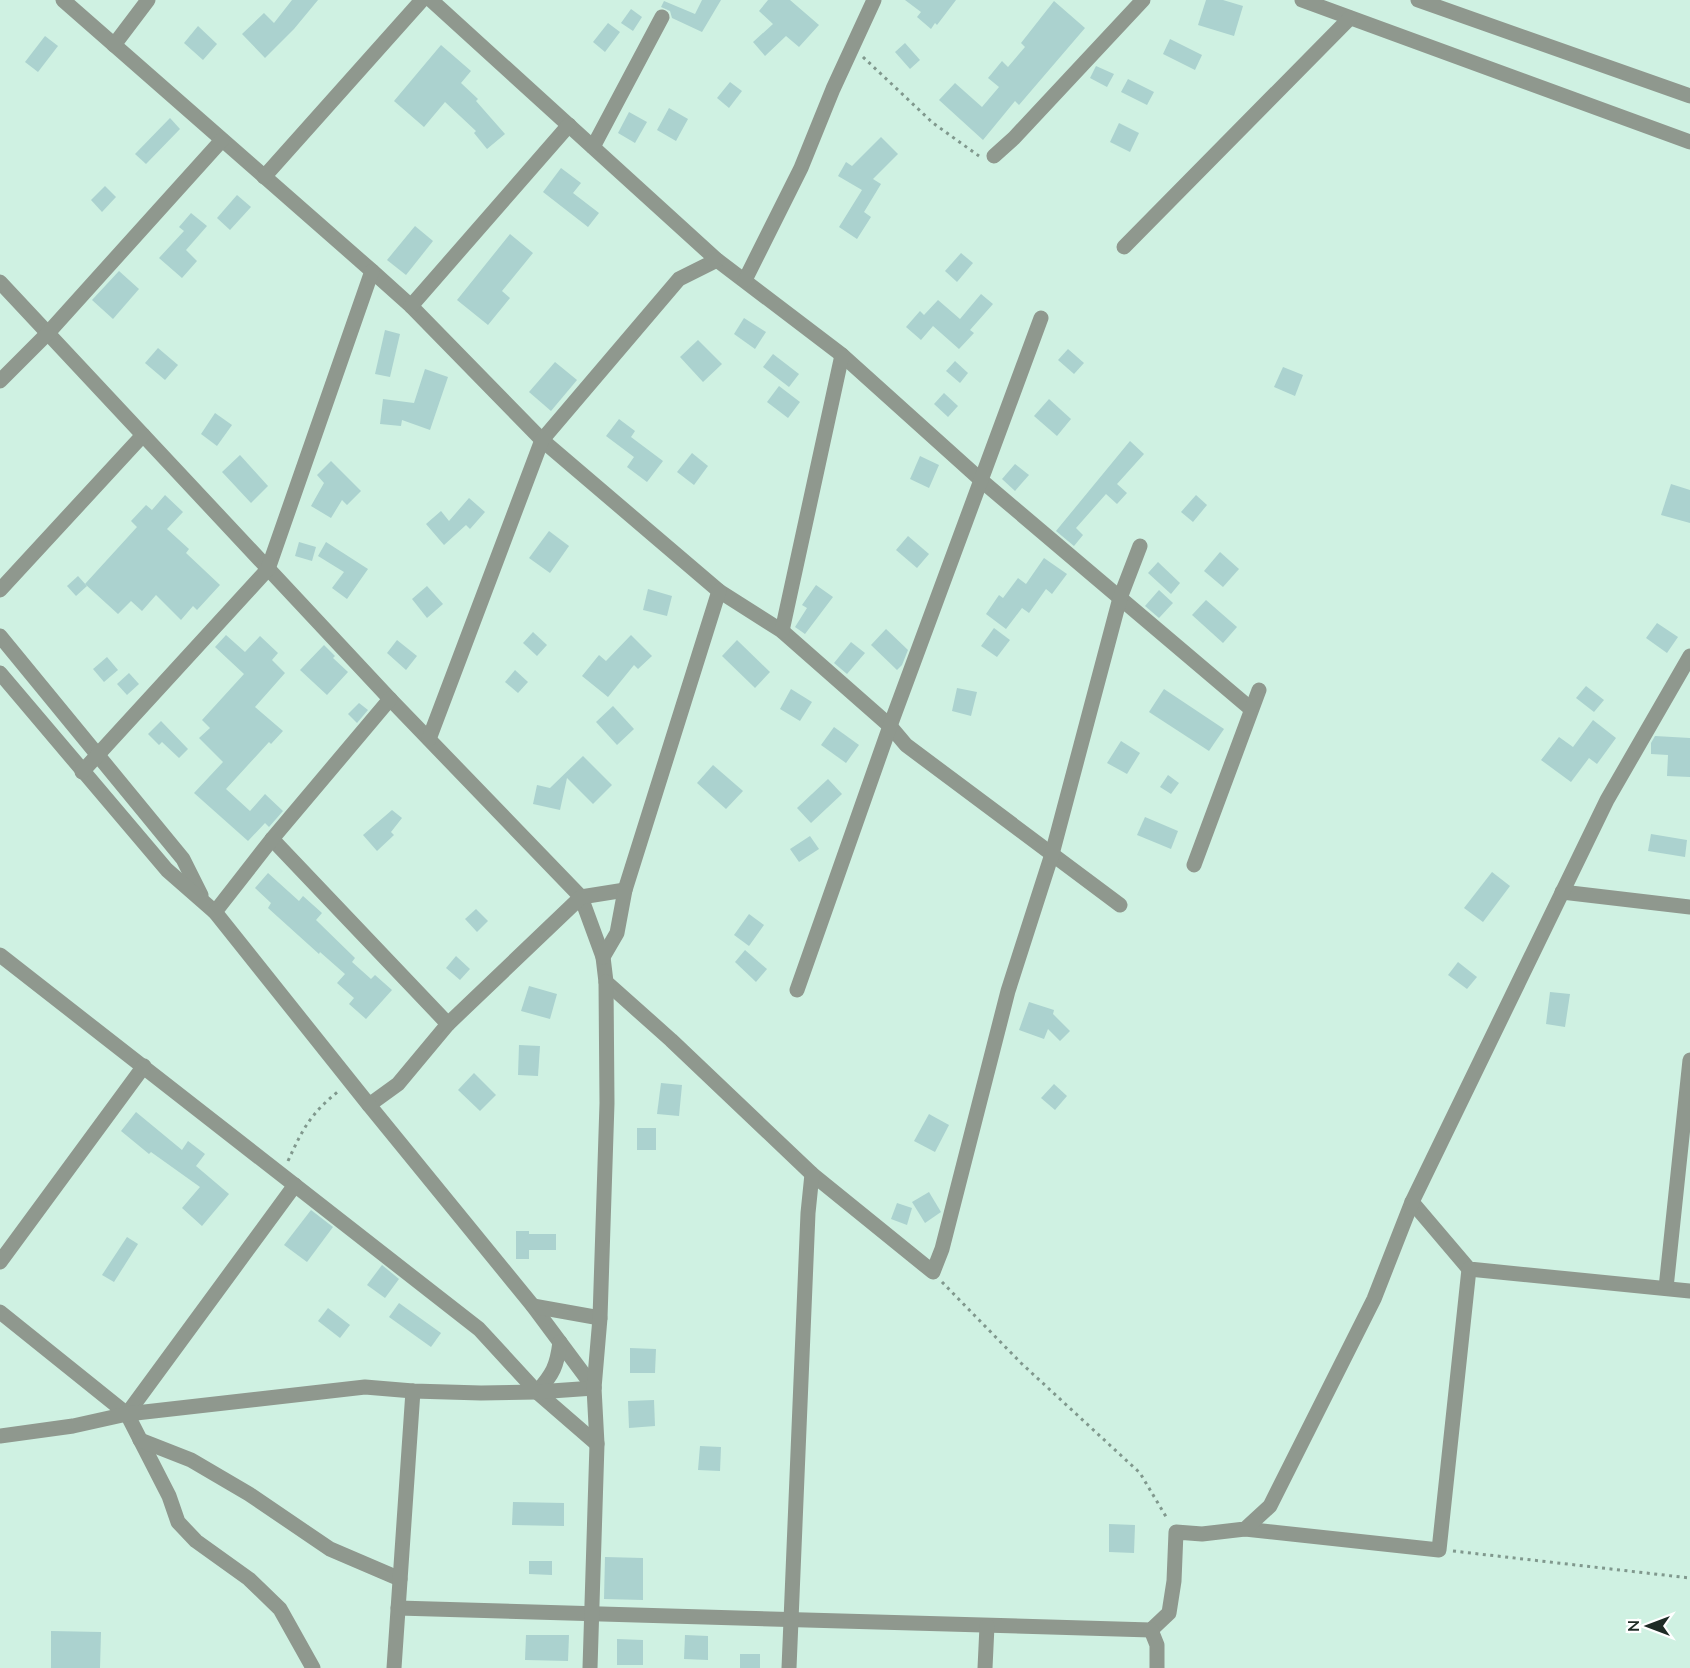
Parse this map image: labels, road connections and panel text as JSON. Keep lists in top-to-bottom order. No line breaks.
{"north":"left"}
